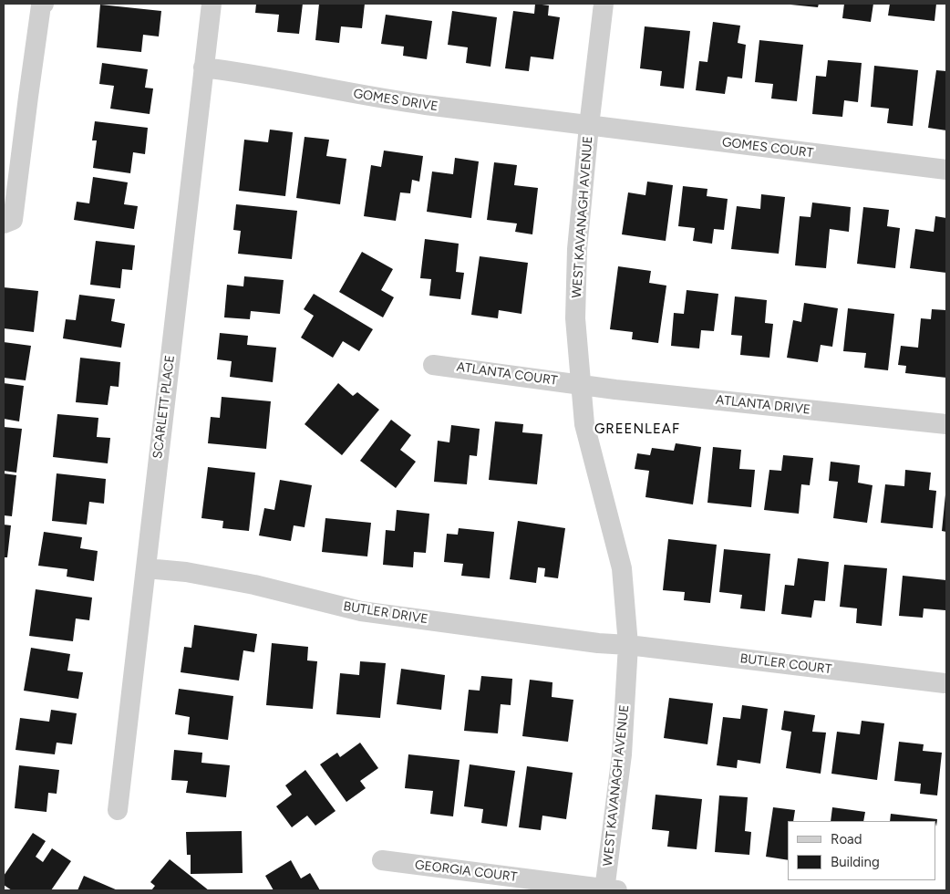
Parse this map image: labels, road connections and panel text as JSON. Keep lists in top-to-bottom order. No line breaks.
{"streets":{"street":["GOMES DRIVE","GOMES COURT","WEST KAVANAGH AVENUE","ATLANTA COURT","ATLANTA DRIVE","SCARLETT PLACE","BUTLER DRIVE","BUTLER COURT","GEORGIA COURT"]},"crossings":[["GOMES DRIVE","GOMES COURT"],["GOMES DRIVE","WEST KAVANAGH AVENUE"],["GOMES DRIVE","SCARLETT PLACE"],["GOMES COURT","WEST KAVANAGH AVENUE"],["WEST KAVANAGH AVENUE","ATLANTA COURT"],["WEST KAVANAGH AVENUE","ATLANTA DRIVE"],["WEST KAVANAGH AVENUE","BUTLER DRIVE"],["WEST KAVANAGH AVENUE","BUTLER COURT"],["WEST KAVANAGH AVENUE","GEORGIA COURT"],["ATLANTA COURT","ATLANTA DRIVE"],["SCARLETT PLACE","BUTLER DRIVE"],["BUTLER DRIVE","BUTLER COURT"]],"districts":["GREENLEAF"],"legend":["Road","Building"]}
